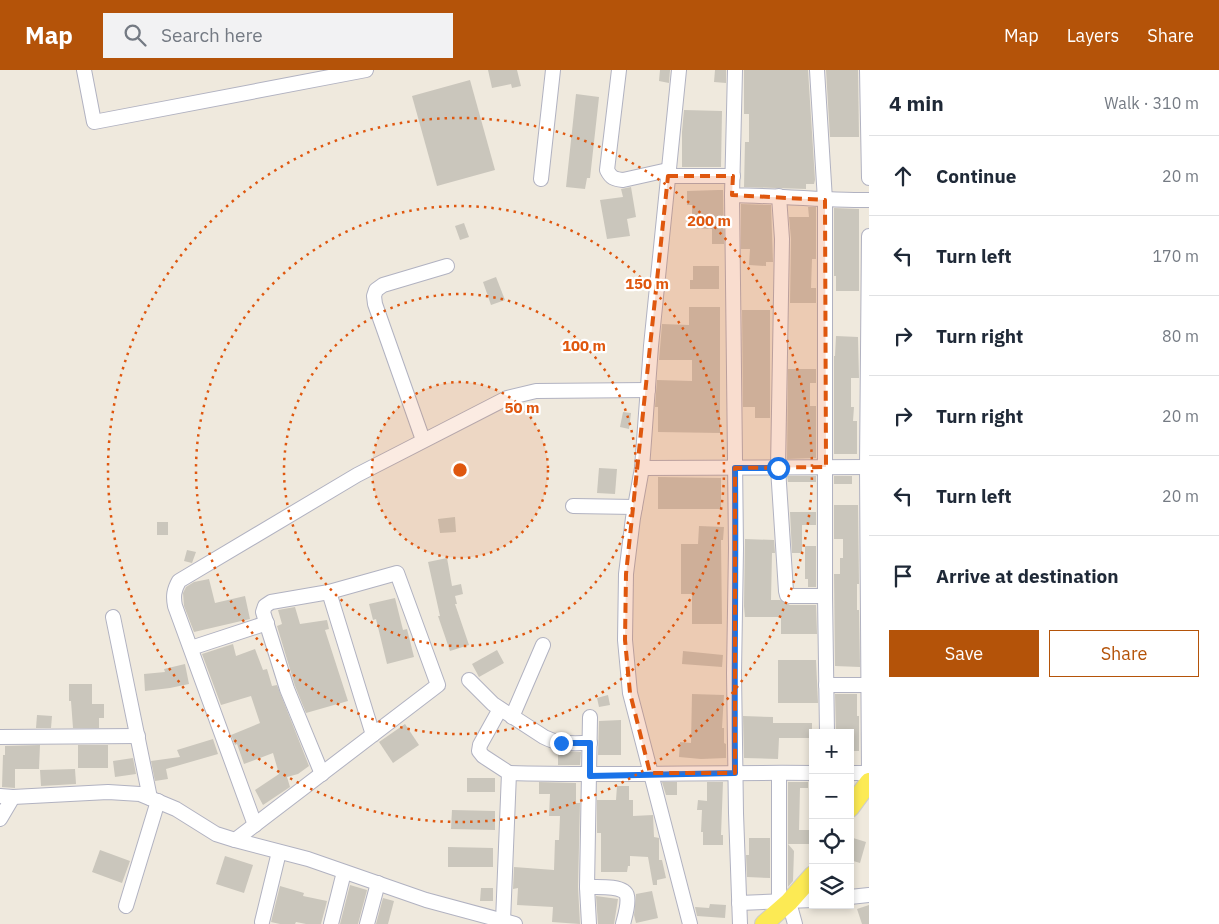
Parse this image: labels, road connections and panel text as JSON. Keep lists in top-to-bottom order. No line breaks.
{"page":{"header":"Map","search":"Search here","nav":["Map","Layers","Share"],"heading":["4 min","Walk · 310 m"],"list":[["Continue","20 m"],["Turn left","170 m"],["Turn right","80 m"],["Turn right","20 m"],["Turn left","20 m"],"Arrive at destination"],"buttons":["Save","Share"],"map_buttons":["+","−"]},"rings":["200 m","150 m","100 m","50 m"]}
